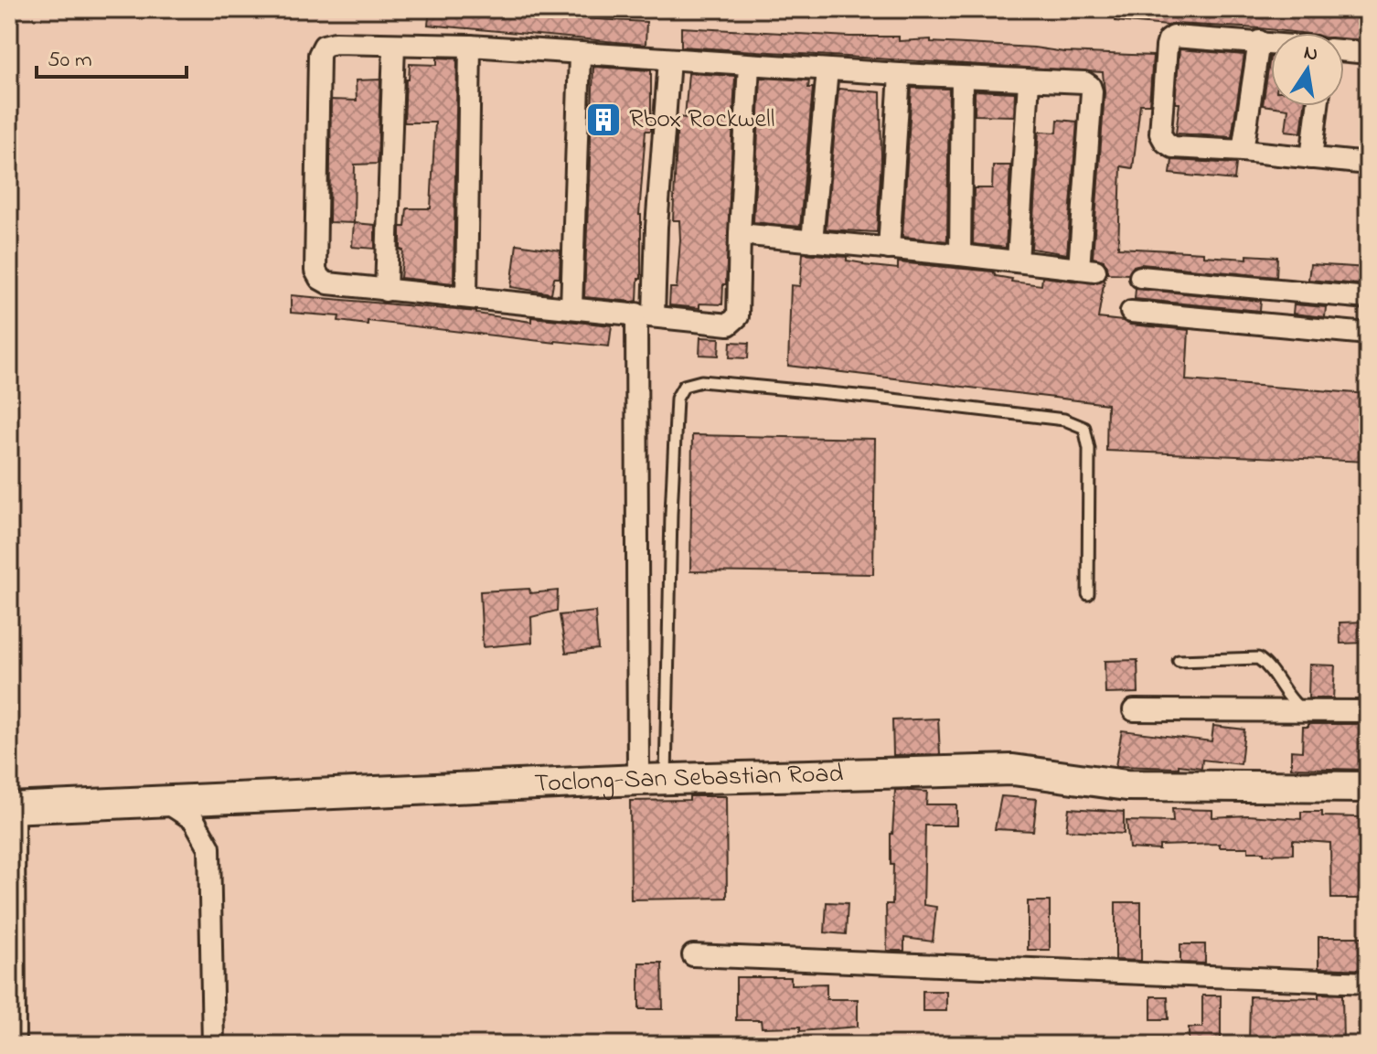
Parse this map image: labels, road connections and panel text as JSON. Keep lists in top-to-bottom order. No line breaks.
{"streets":{"street":["Toclong-San Sebastian Road"]},"places":{"building":["Rbox Rockwell"]},"scale_bar":"50 m","north":"top"}
